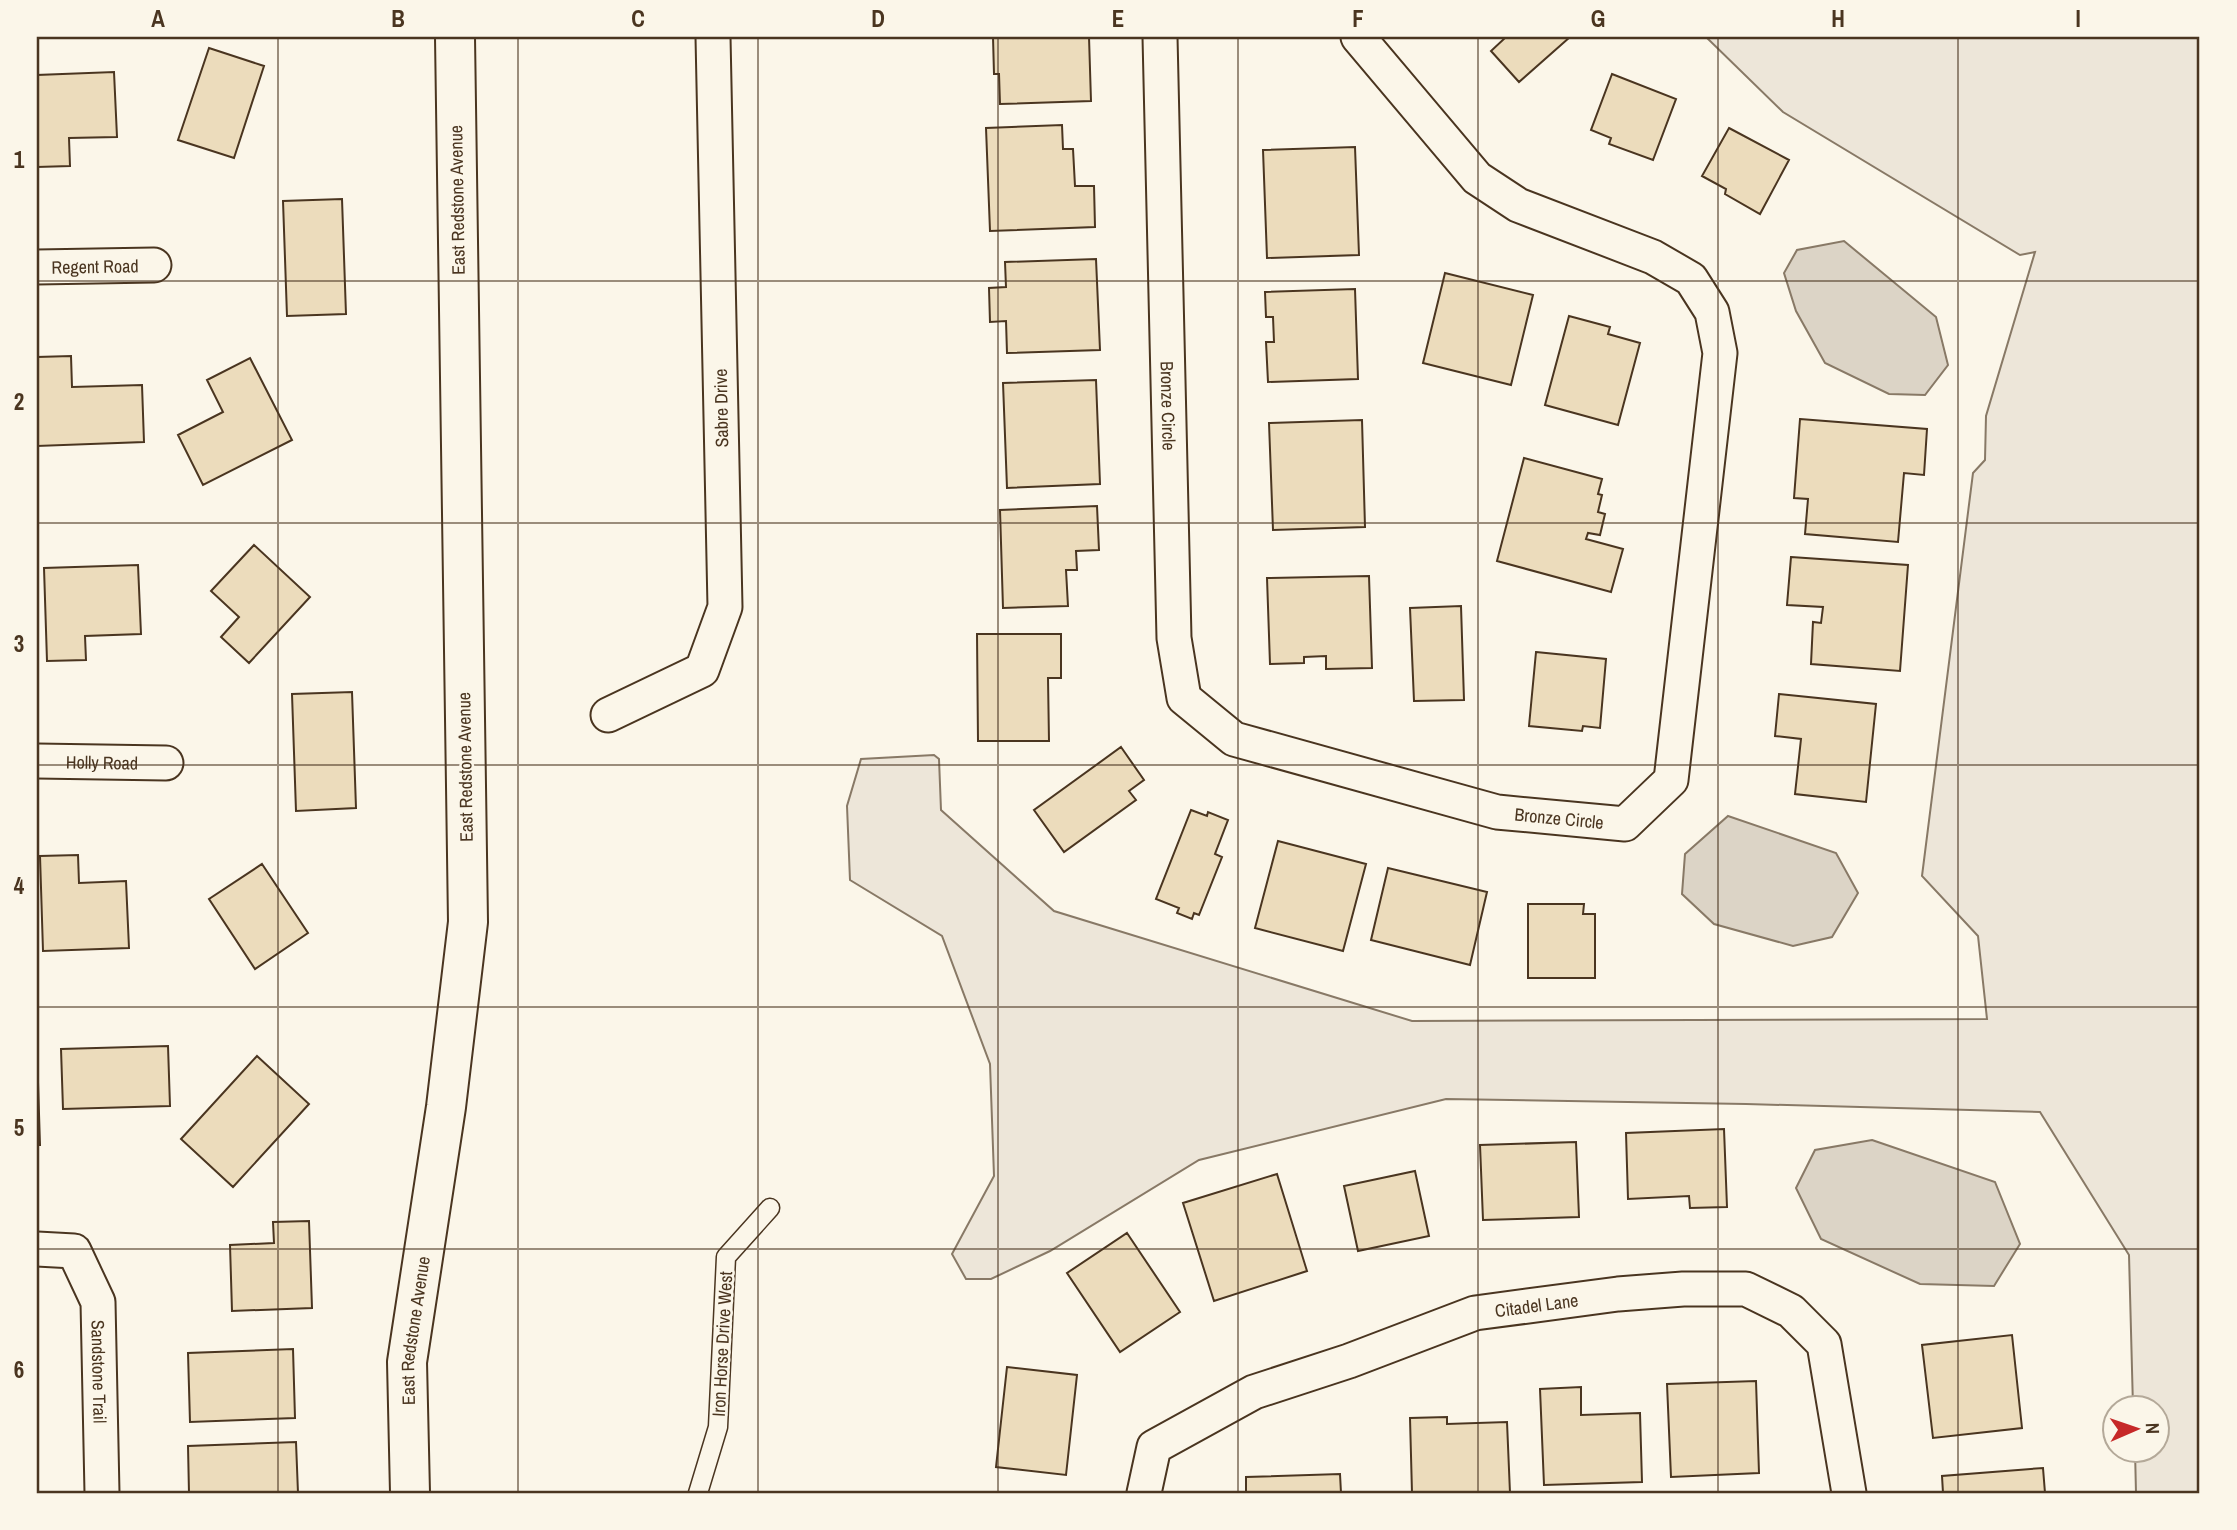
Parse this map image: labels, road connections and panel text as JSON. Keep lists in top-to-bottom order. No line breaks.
{"streets":{"street":["East Redstone Avenue","Regent Road","Bronze Circle","Sabre Drive","Holly Road","Citadel Lane","Sandstone Trail"],"lane":["Iron Horse Drive West"]},"north":"right","grid":{"columns":["A","B","C","D","E","F","G","H","I"],"rows":["1","2","3","4","5","6"]}}
